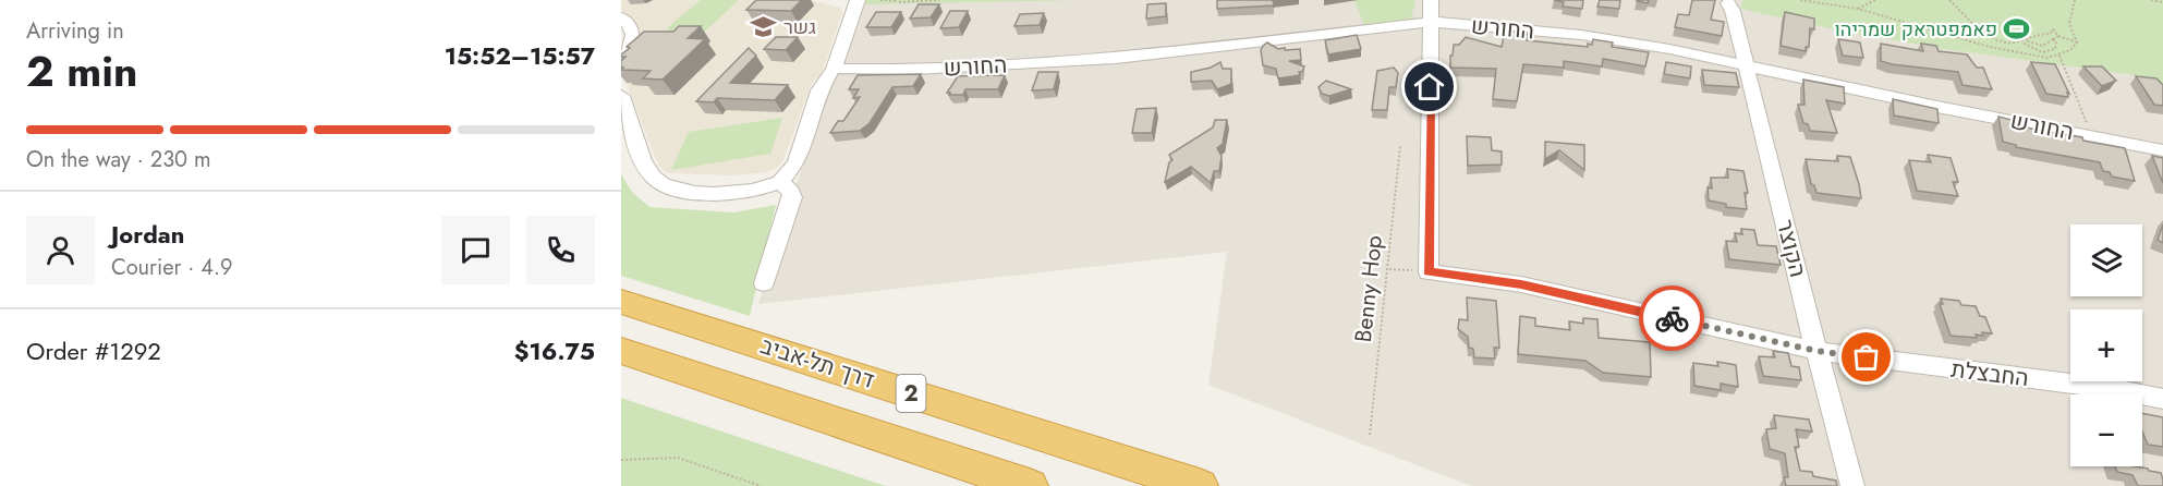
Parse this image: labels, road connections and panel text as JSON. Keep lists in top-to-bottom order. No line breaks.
{"streets":{"highway":["דרך תל-אביב","2"],"street":["החורש","הקוצר","החבצלת"],"path":["Benny Hop"]},"crossings":[["החורש","הקוצר"],["הקוצר","החבצלת"]],"places":{"school or university":["גשר"],"sports":["פאמפטראק שמריהו"]},"page":{"heading":["2 min","Arriving in","15:52–15:57"],"panel":["Jordan","Courier · 4.9","Order #1292","$16.75"],"bar":"On the way · 230 m","map_buttons":["+","−"]}}
